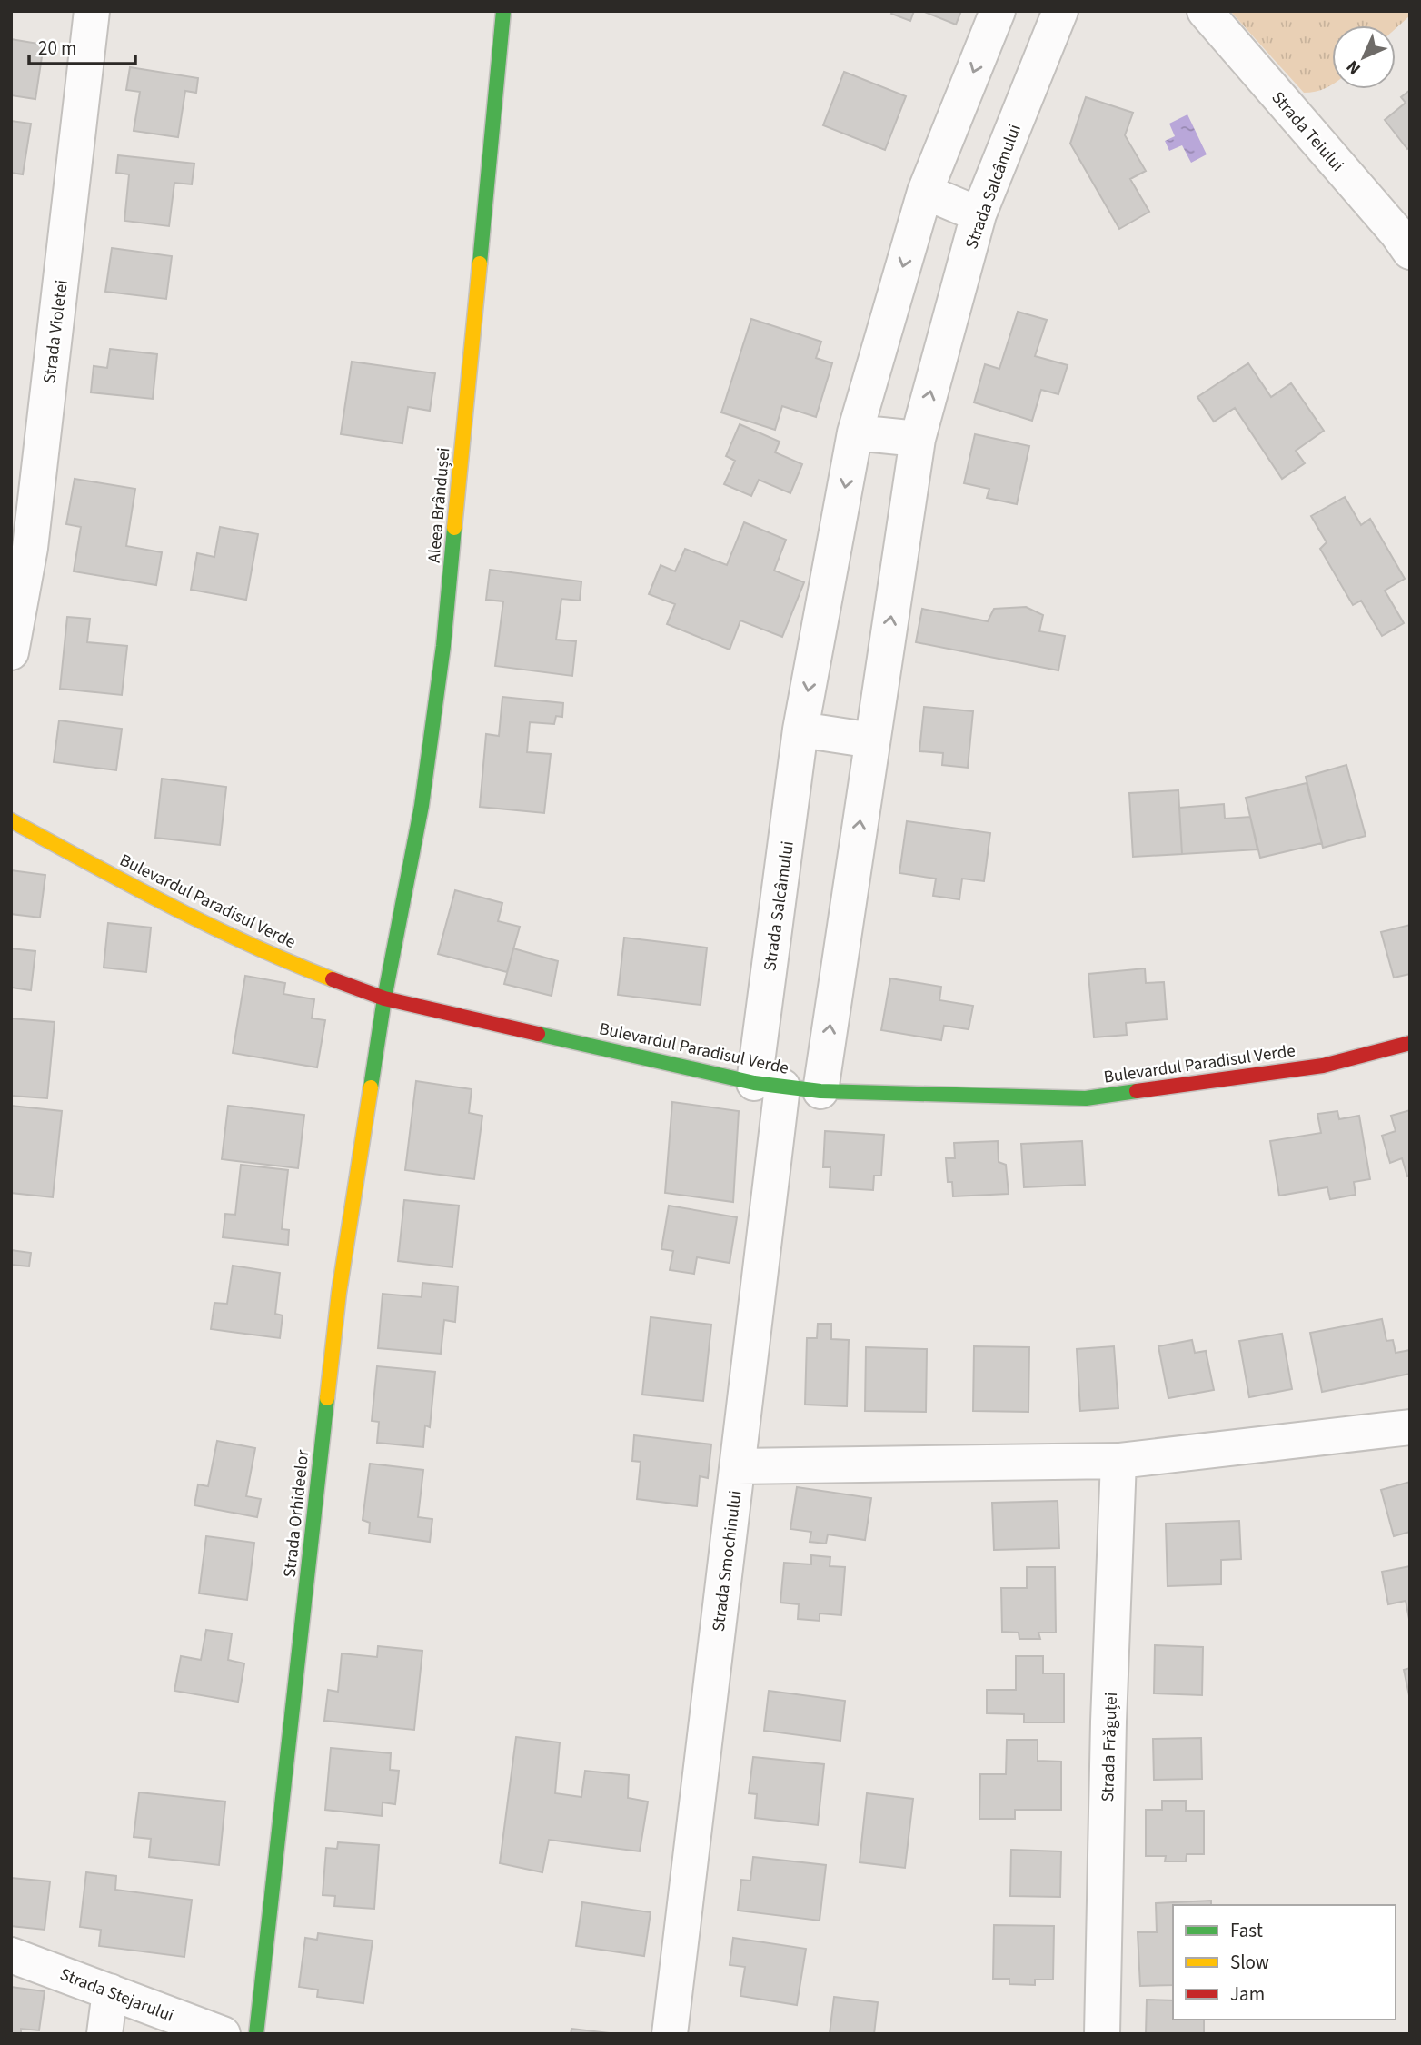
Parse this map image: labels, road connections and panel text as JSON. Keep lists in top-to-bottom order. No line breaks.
{"streets":{"street":["Strada Teiului","Strada Salcâmului","Strada Violetei","Aleea Brândușei","Bulevardul Paradisul Verde","Strada Orhideelor","Strada Smochinului","Strada Frăguței","Strada Stejarului"]},"crossings":[["Strada Salcâmului","Bulevardul Paradisul Verde"],["Strada Salcâmului","Strada Smochinului"],["Aleea Brândușei","Bulevardul Paradisul Verde"],["Aleea Brândușei","Strada Orhideelor"],["Bulevardul Paradisul Verde","Strada Orhideelor"],["Bulevardul Paradisul Verde","Strada Smochinului"]],"legend":["Fast","Slow","Jam"],"scale_bar":"20 m","north":"bottom left"}
